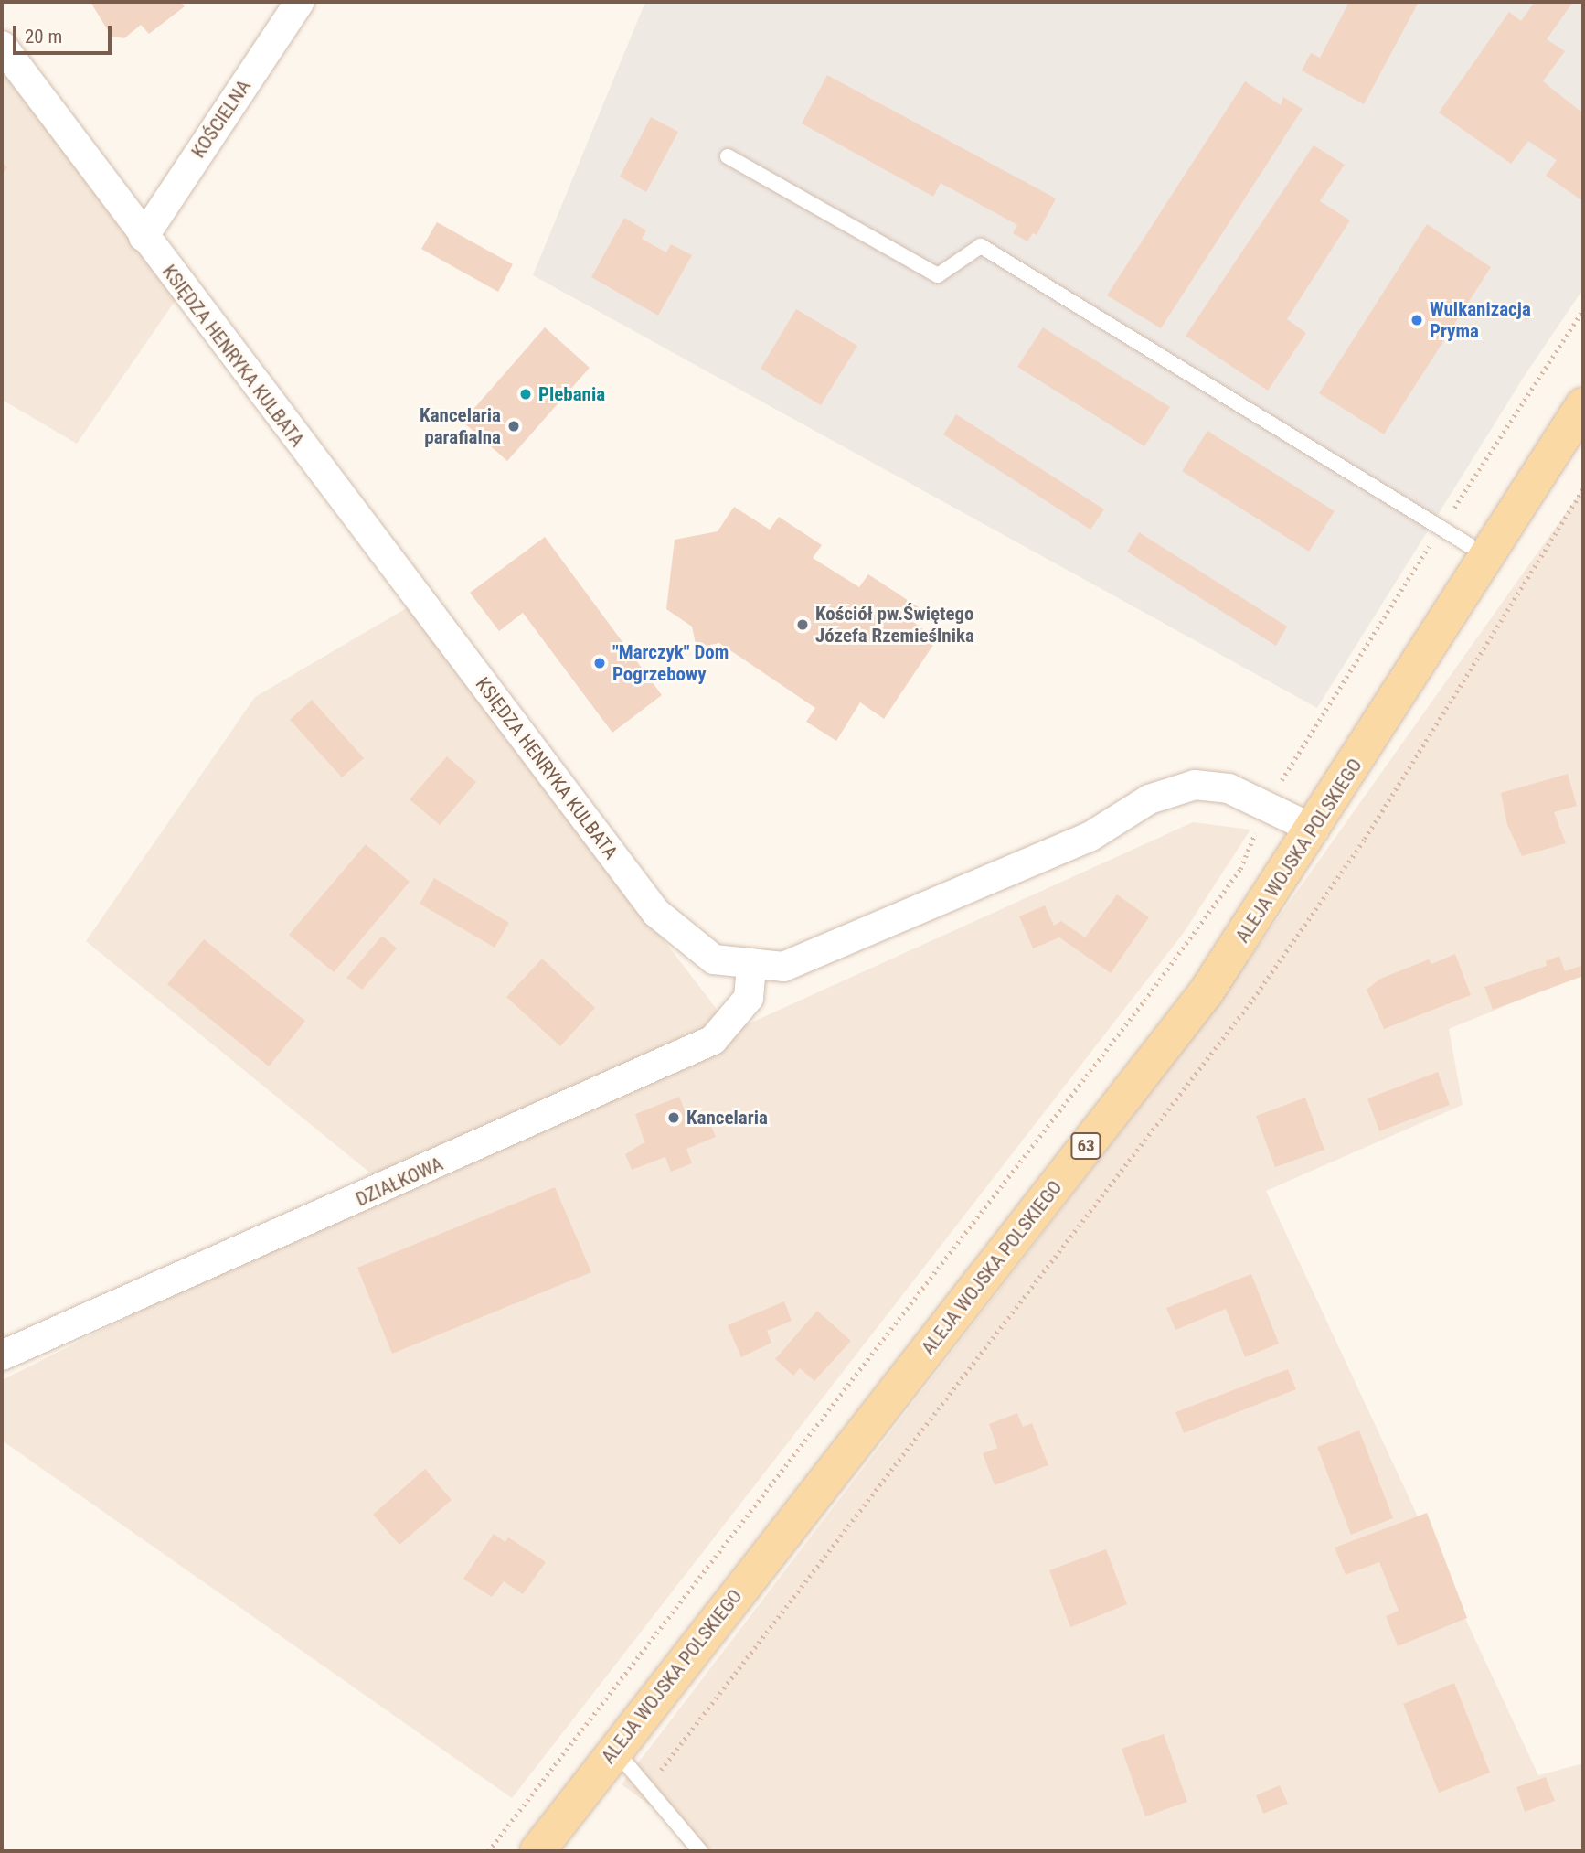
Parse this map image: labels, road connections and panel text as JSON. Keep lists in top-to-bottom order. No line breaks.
{"streets":{"main road":["ALEJA WOJSKA POLSKIEGO","63"],"street":["KOŚCIELNA","KSIĘDZA HENRYKA KULBATA","DZIAŁKOWA"]},"crossings":[["KOŚCIELNA","KSIĘDZA HENRYKA KULBATA"],["KSIĘDZA HENRYKA KULBATA","ALEJA WOJSKA POLSKIEGO"],["KSIĘDZA HENRYKA KULBATA","DZIAŁKOWA"]],"places":["Wulkanizacja Pryma","Plebania","Kancelaria parafialna","Kościół pw.Świętego Józefa Rzemieślnika","\"Marczyk\" Dom Pogrzebowy","Kancelaria"],"scale_bar":"20 m"}
